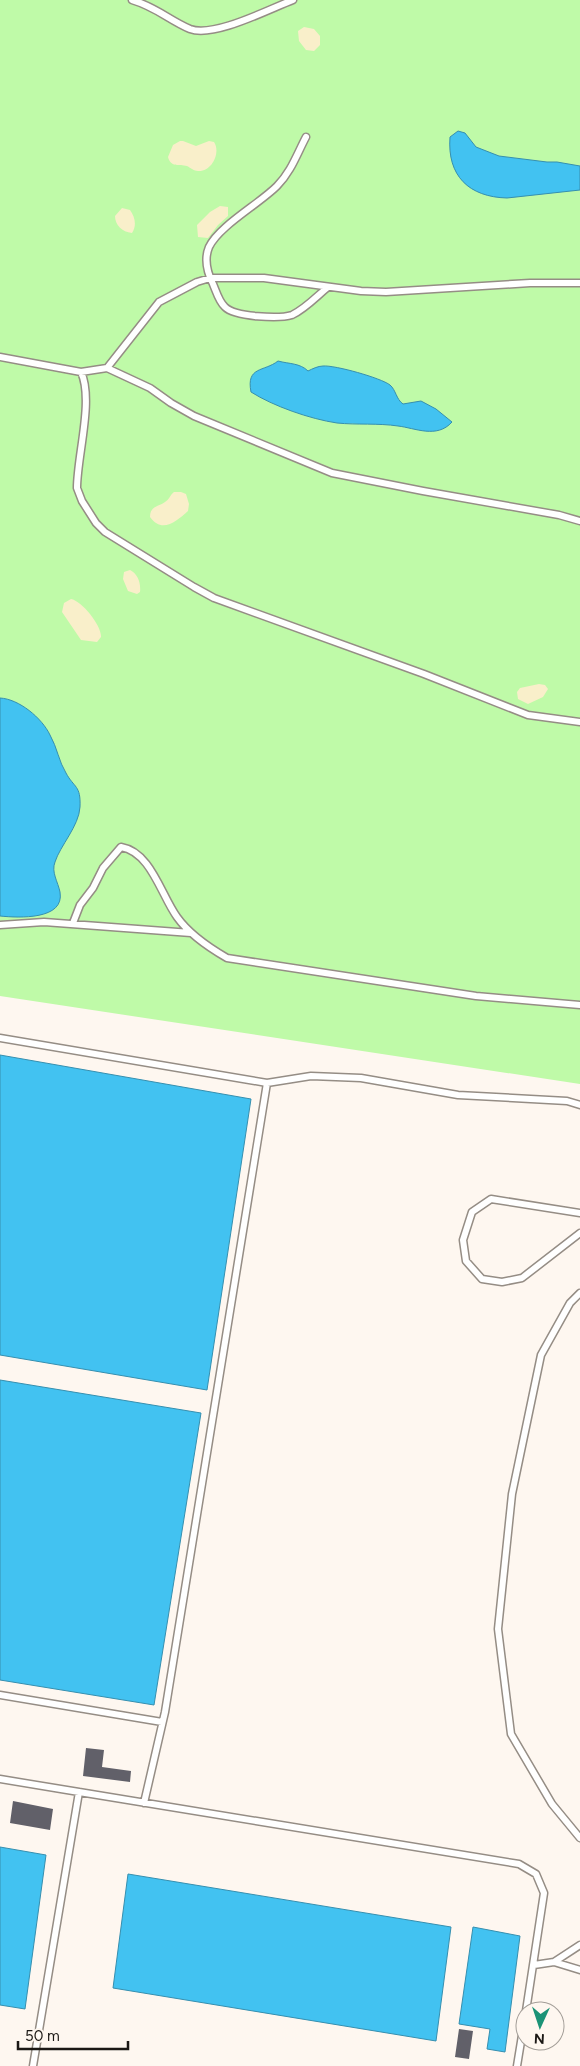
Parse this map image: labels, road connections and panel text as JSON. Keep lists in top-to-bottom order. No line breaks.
{"scale_bar":"50 m","north":"bottom"}
